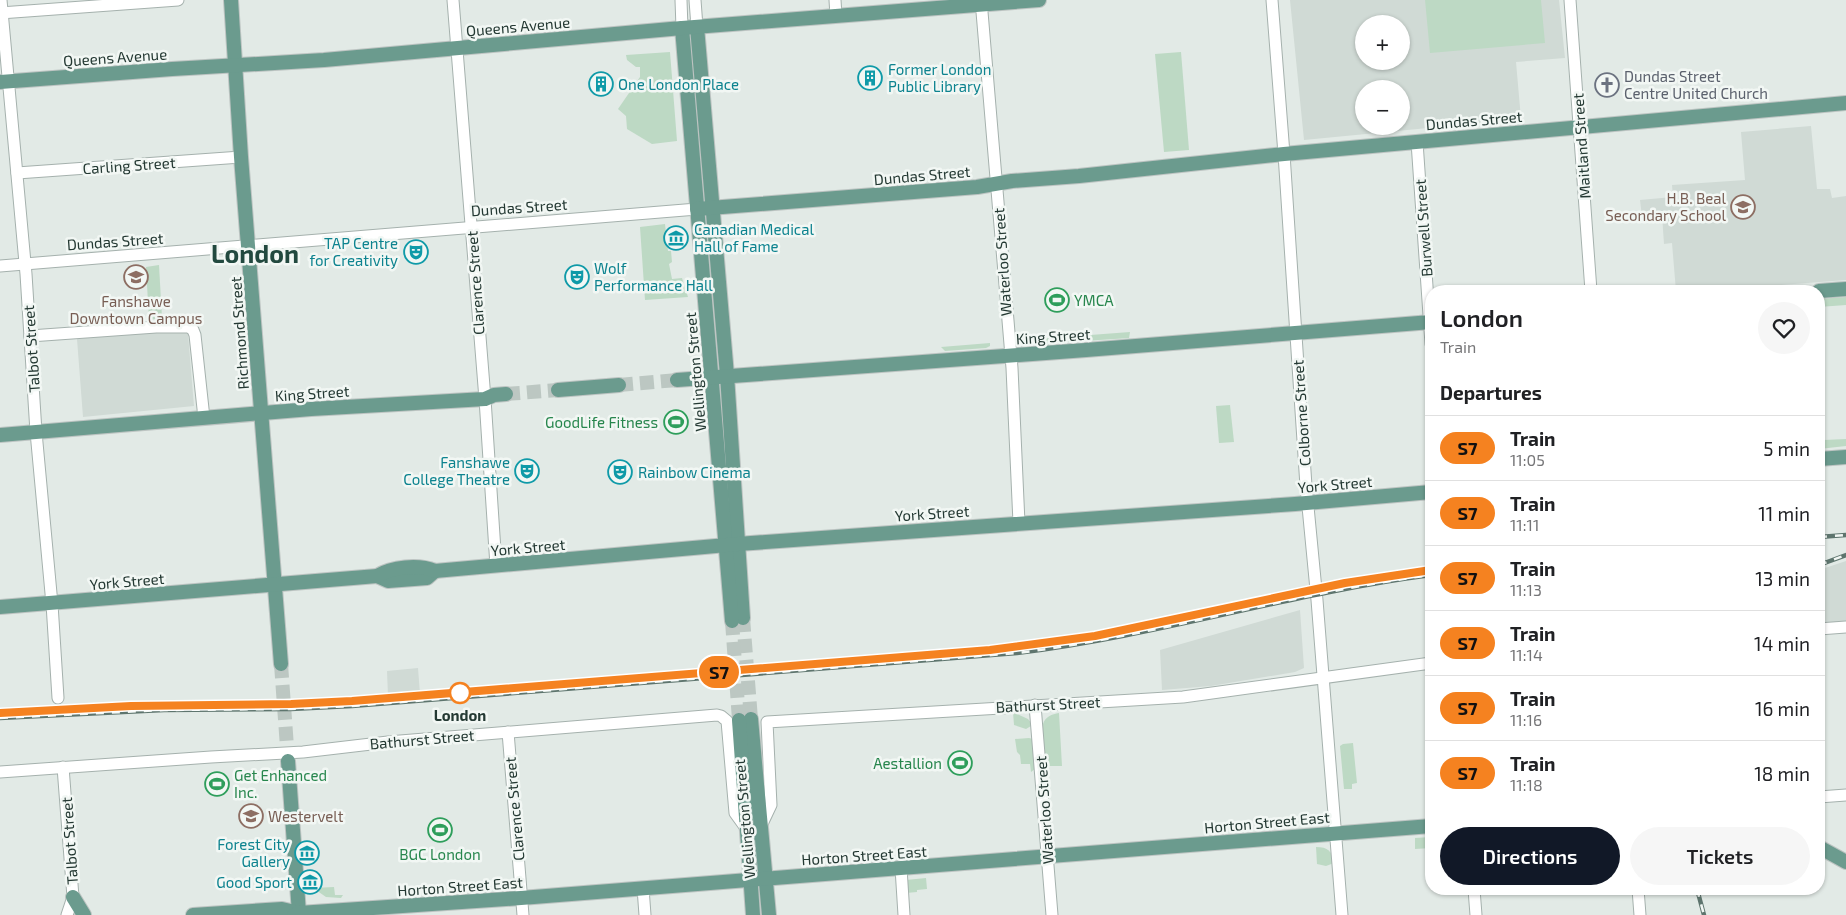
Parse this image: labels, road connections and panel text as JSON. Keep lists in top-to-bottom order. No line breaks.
{"streets":{"main road":["Queens Avenue","Dundas Street","Richmond Street","King Street","Wellington Street","York Street","Horton Street East"],"street":["Maitland Street","Carling Street","Burwell Street","Waterloo Street","Clarence Street","Talbot Street","Colborne Street","Bathurst Street"]},"crossings":[["Queens Avenue","Waterloo Street"],["Queens Avenue","Clarence Street"],["Queens Avenue","Richmond Street"],["Queens Avenue","Talbot Street"],["Queens Avenue","Wellington Street"],["Dundas Street","Maitland Street"],["Dundas Street","Burwell Street"],["Dundas Street","Waterloo Street"],["Dundas Street","Clarence Street"],["Dundas Street","Richmond Street"],["Dundas Street","Talbot Street"],["Dundas Street","Wellington Street"],["Dundas Street","Colborne Street"],["Carling Street","Richmond Street"],["Carling Street","Talbot Street"],["Waterloo Street","King Street"],["Waterloo Street","York Street"],["Waterloo Street","Bathurst Street"],["Waterloo Street","Horton Street East"],["Clarence Street","King Street"],["Clarence Street","York Street"],["Clarence Street","Bathurst Street"],["Clarence Street","Horton Street East"],["Richmond Street","King Street"],["Richmond Street","York Street"],["King Street","Talbot Street"],["King Street","Wellington Street"],["King Street","Colborne Street"],["Talbot Street","York Street"],["Talbot Street","Bathurst Street"],["Wellington Street","York Street"],["Wellington Street","Bathurst Street"],["Wellington Street","Horton Street East"],["Colborne Street","York Street"],["Colborne Street","Bathurst Street"],["Colborne Street","Horton Street East"]],"districts":["London"],"places":{"building":["Former London Public Library","One London Place"],"church":["Dundas Street Centre United Church"],"school or university":["H.B. Beal Secondary School","Fanshawe Downtown Campus","Westervelt"],"museum":["Canadian Medical Hall of Fame","Forest City Gallery","Good Sport"],"theatre":["TAP Centre for Creativity","Wolf Performance Hall","Fanshawe College Theatre","Rainbow Cinema"],"sports":["YMCA","GoodLife Fitness","Aestallion","Get Enhanced Inc.","BGC London"],"other":["London"]},"page":{"on_map":"S7","map_buttons":["+","−"],"heading":[["London","Train"],"Departures"],"list":[{"mark":"S7","name":"Train","note":"11:05","value":"5 min"},{"mark":"S7","name":"Train","note":"11:11","value":"11 min"},{"mark":"S7","name":"Train","note":"11:13","value":"13 min"},{"mark":"S7","name":"Train","note":"11:14","value":"14 min"},{"mark":"S7","name":"Train","note":"11:16","value":"16 min"},{"mark":"S7","name":"Train","note":"11:18","value":"18 min"}],"buttons":["Directions","Tickets"]}}
